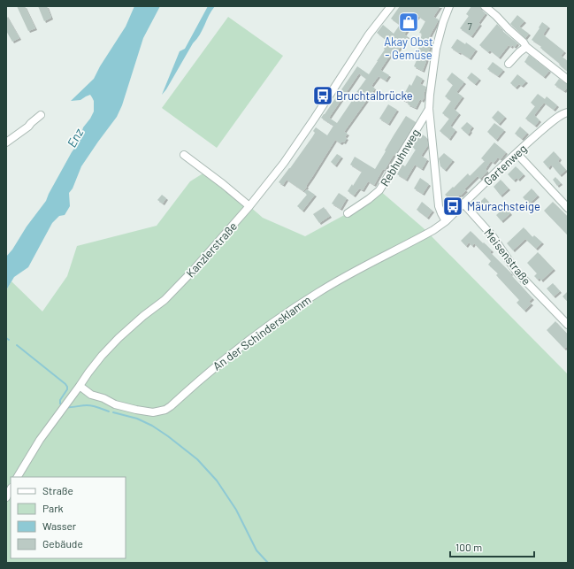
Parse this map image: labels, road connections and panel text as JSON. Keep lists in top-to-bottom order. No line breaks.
{"streets":{"street":["Rebhuhnweg","Gartenweg","Kanzlerstraße","Meisenstraße","An der Schindersklamm"]},"crossings":[["Gartenweg","Meisenstraße"],["Gartenweg","An der Schindersklamm"],["Kanzlerstraße","An der Schindersklamm"]],"water":["Enz"],"places":{"shop":["Akay Obst - Gemüse"],"bus stop":["Bruchtalbrücke","Mäurachsteige"]},"house_numbers":["7"],"legend":["Straße","Park","Wasser","Gebäude"],"scale_bar":"100 m"}
